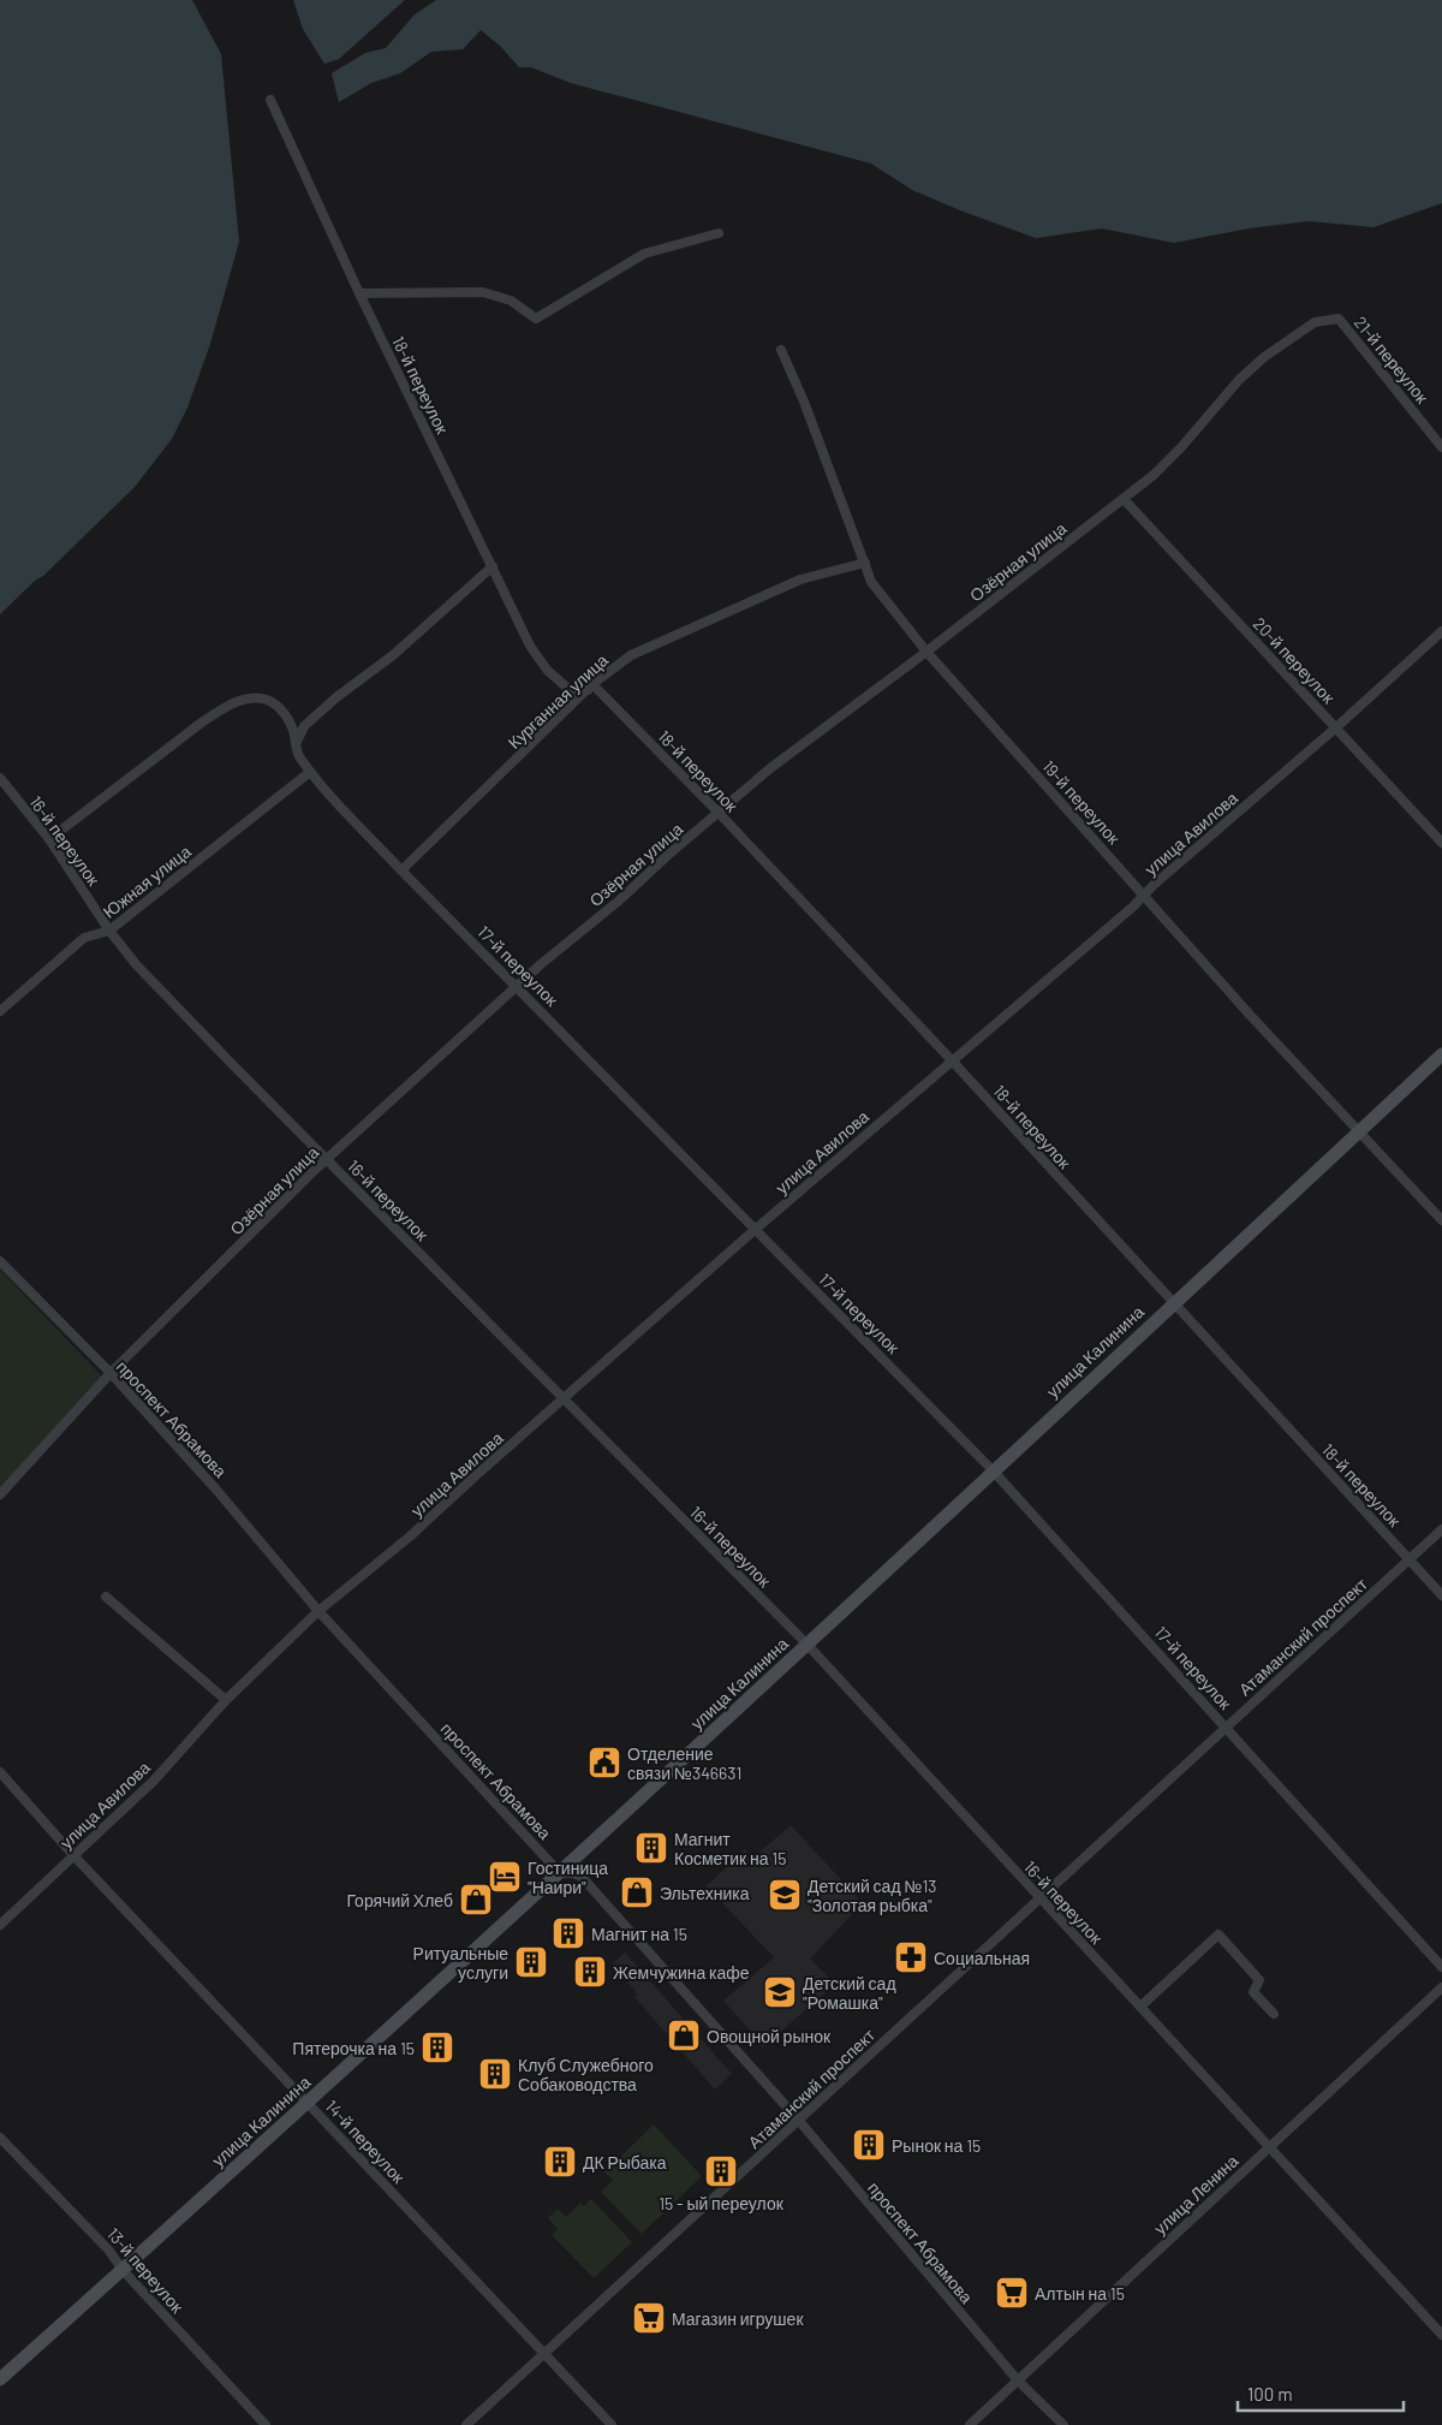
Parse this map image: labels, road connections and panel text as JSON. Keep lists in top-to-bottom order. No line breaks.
{"streets":{"main road":["улица Калинина"],"street":["21-й переулок","18-й переулок","Озёрная улица","20-й переулок","Курганная улица","19-й переулок","улица Авилова","16-й переулок","Южная улица","17-й переулок","проспект Абрамова","Атаманский проспект","14-й переулок","улица Ленина","13-й переулок"]},"crossings":[["21-й переулок","Озёрная улица"],["18-й переулок","Озёрная улица"],["18-й переулок","Курганная улица"],["18-й переулок","улица Авилова"],["18-й переулок","улица Калинина"],["18-й переулок","Атаманский проспект"],["Озёрная улица","20-й переулок"],["Озёрная улица","19-й переулок"],["Озёрная улица","16-й переулок"],["Озёрная улица","17-й переулок"],["Озёрная улица","проспект Абрамова"],["20-й переулок","улица Авилова"],["Курганная улица","19-й переулок"],["Курганная улица","17-й переулок"],["19-й переулок","улица Авилова"],["19-й переулок","улица Калинина"],["улица Авилова","16-й переулок"],["улица Авилова","17-й переулок"],["улица Авилова","проспект Абрамова"],["улица Авилова","14-й переулок"],["16-й переулок","Южная улица"],["16-й переулок","17-й переулок"],["16-й переулок","улица Калинина"],["16-й переулок","Атаманский проспект"],["16-й переулок","улица Ленина"],["Южная улица","17-й переулок"],["17-й переулок","улица Калинина"],["17-й переулок","Атаманский проспект"],["улица Калинина","проспект Абрамова"],["улица Калинина","14-й переулок"],["улица Калинина","13-й переулок"],["проспект Абрамова","Атаманский проспект"],["проспект Абрамова","улица Ленина"],["Атаманский проспект","14-й переулок"]],"places":{"public building":["Отделение связи №346631"],"building":["Магнит Косметик на 15","Магнит на 15","Ритуальные услуги","Жемчужина кафе","Пятерочка на 15","Клуб Служебного Собаководства","Рынок на 15","ДК Рыбака","15 - ый переулок"],"hotel":["Гостиница \"Наири\""],"shop":["Эльтехника","Горячий Хлеб","Овощной рынок"],"school or university":["Детский сад №13 \"Золотая рыбка\"","Детский сад \"Ромашка\""],"pharmacy":["Социальная"],"supermarket":["Алтын на 15","Магазин игрушек"]},"scale_bar":"100 m"}
